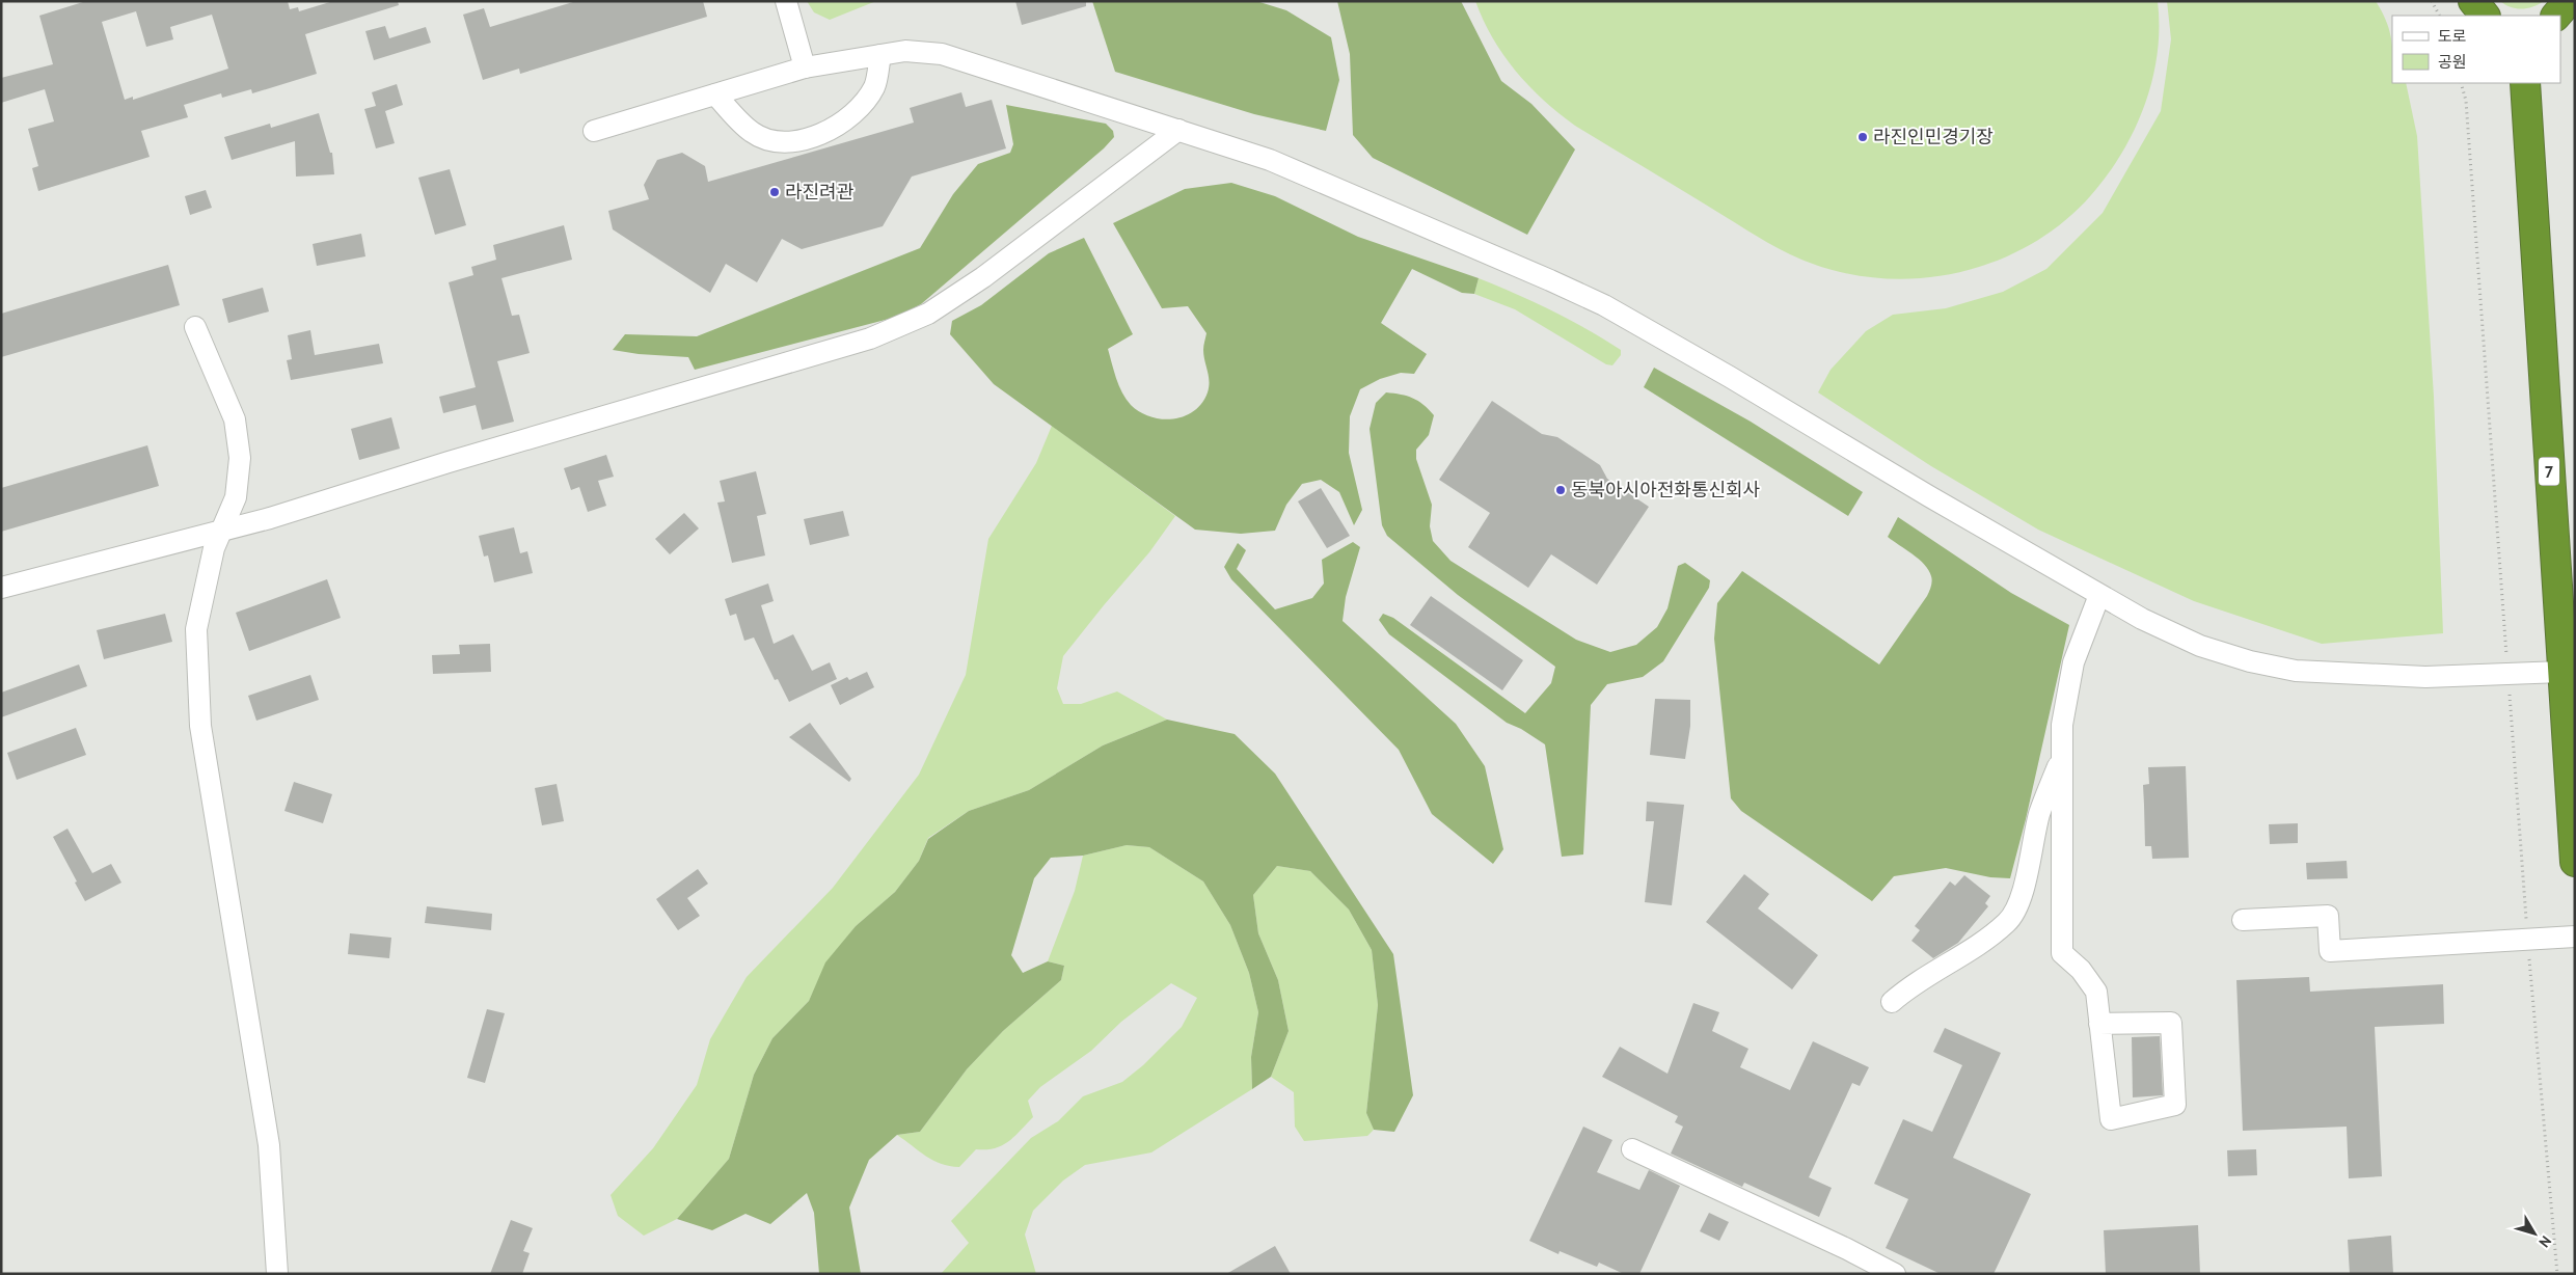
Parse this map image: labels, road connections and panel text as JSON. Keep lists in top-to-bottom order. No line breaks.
{"streets":{"highway":["7"]},"places":["라진인민경기장","라진려관","동북아시아전화통신회사"],"legend":["도로","공원"],"north":"bottom right"}
